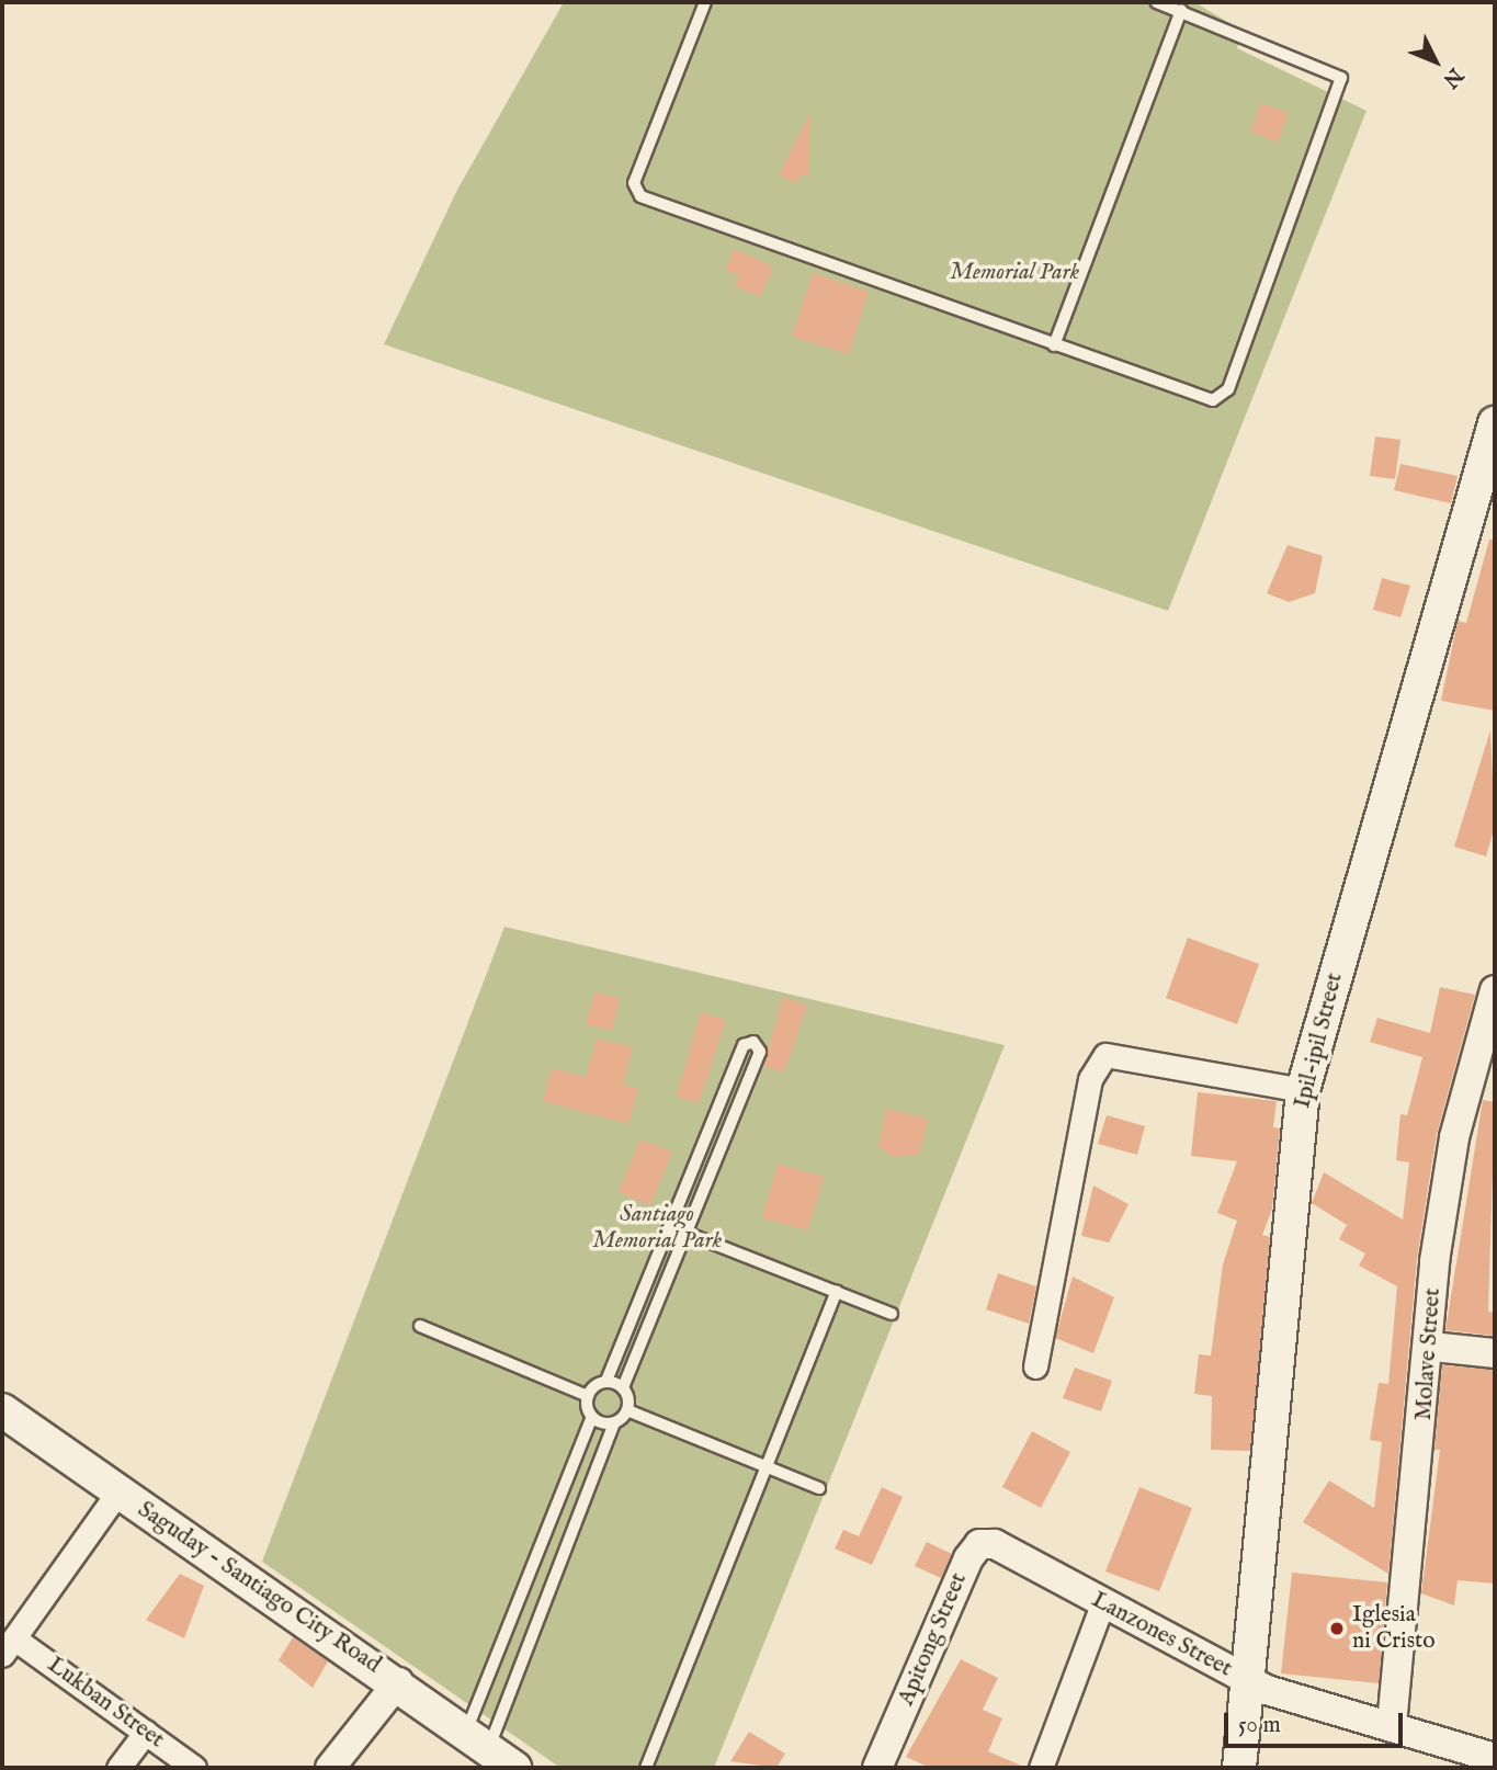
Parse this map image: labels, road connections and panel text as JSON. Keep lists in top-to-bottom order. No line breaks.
{"streets":{"main road":["Ipil-ipil Street","Saguday - Santiago City Road"],"street":["Molave Street","Lanzones Street","Apitong Street","Lukban Street"]},"crossings":[["Ipil-ipil Street","Lanzones Street"],["Molave Street","Lanzones Street"],["Lanzones Street","Apitong Street"]],"parks":["Memorial Park","Santiago Memorial Park"],"places":["Iglesia ni Cristo"],"scale_bar":"50 m","north":"bottom right"}
